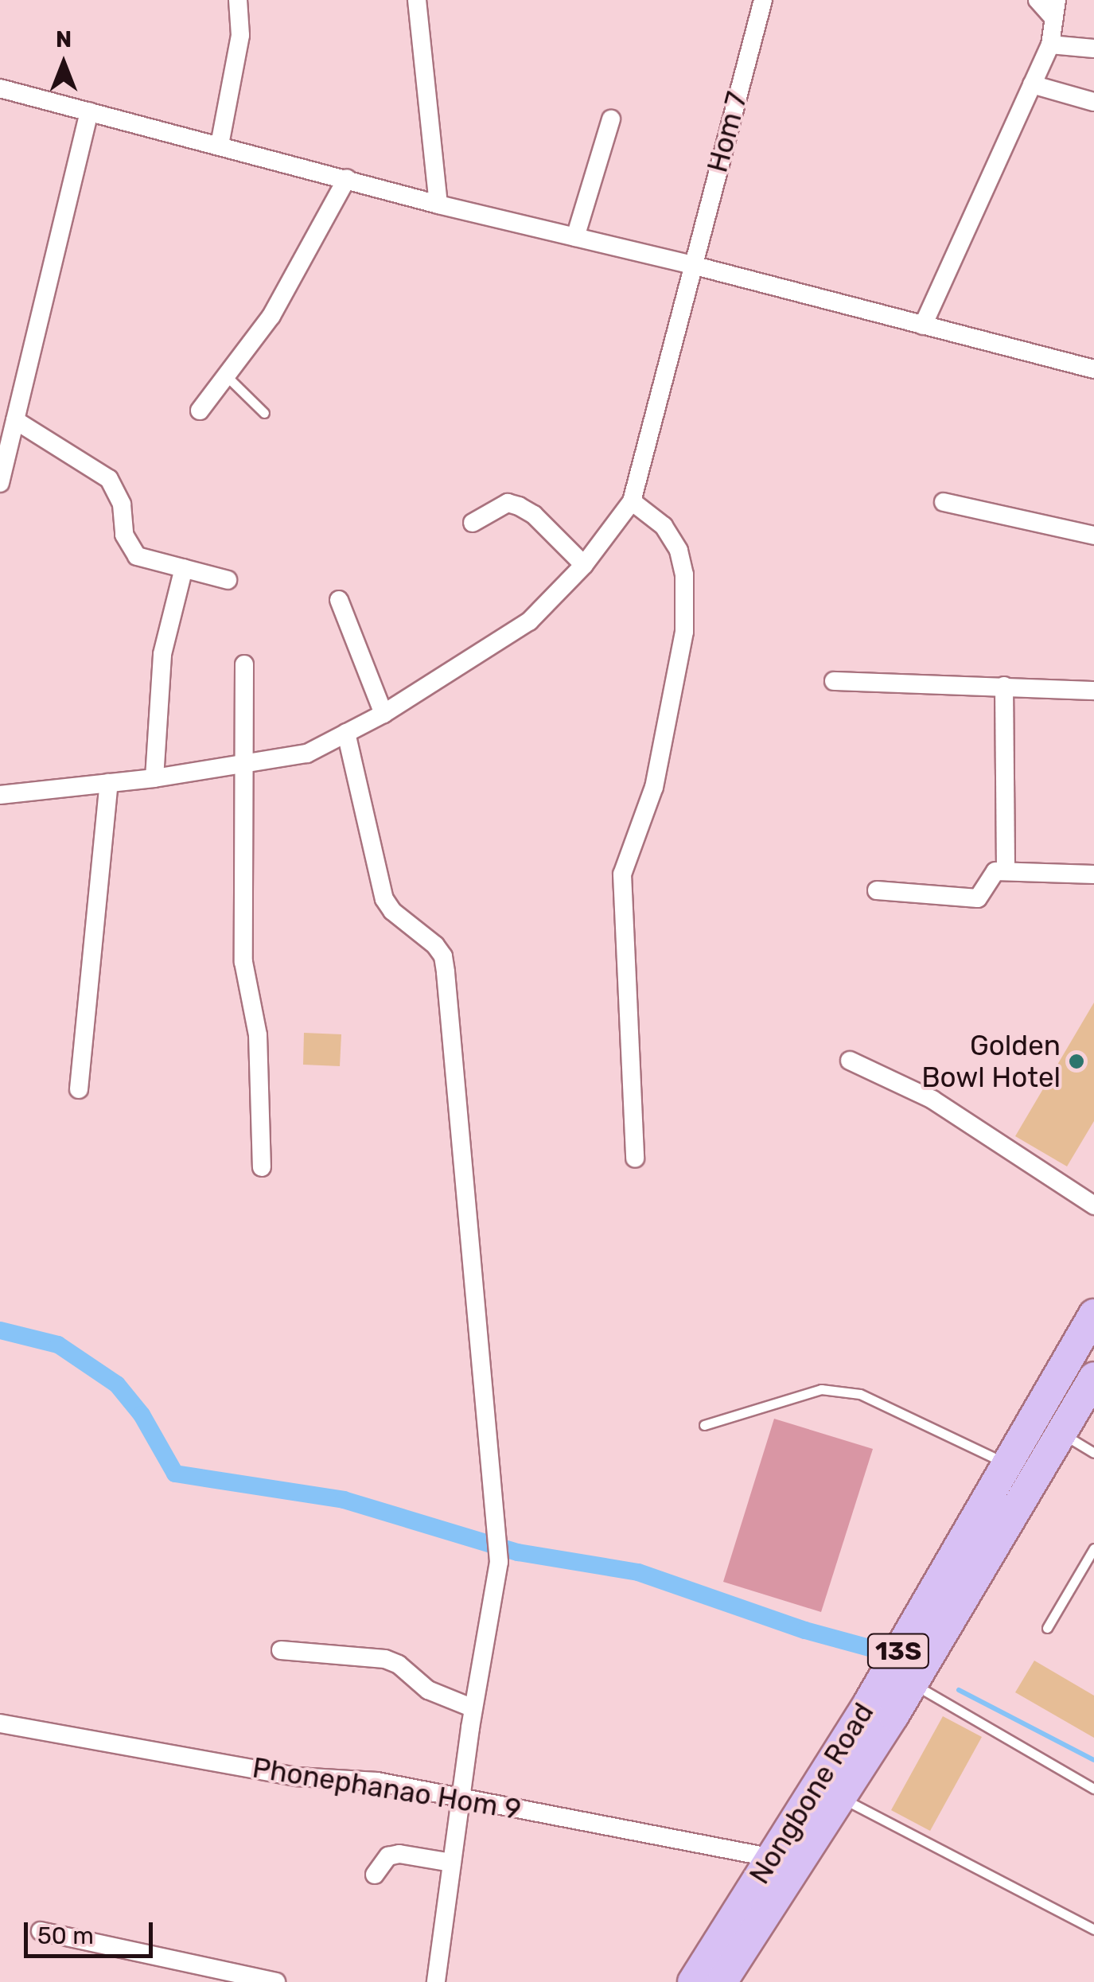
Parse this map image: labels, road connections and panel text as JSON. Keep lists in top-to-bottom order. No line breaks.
{"streets":{"highway":["13S","Nongbone Road"],"street":["Hom 7","Phonephanao Hom 9"]},"crossings":[["Phonephanao Hom 9","Nongbone Road"]],"places":["Golden Bowl Hotel"],"scale_bar":"50 m","north":"top"}
